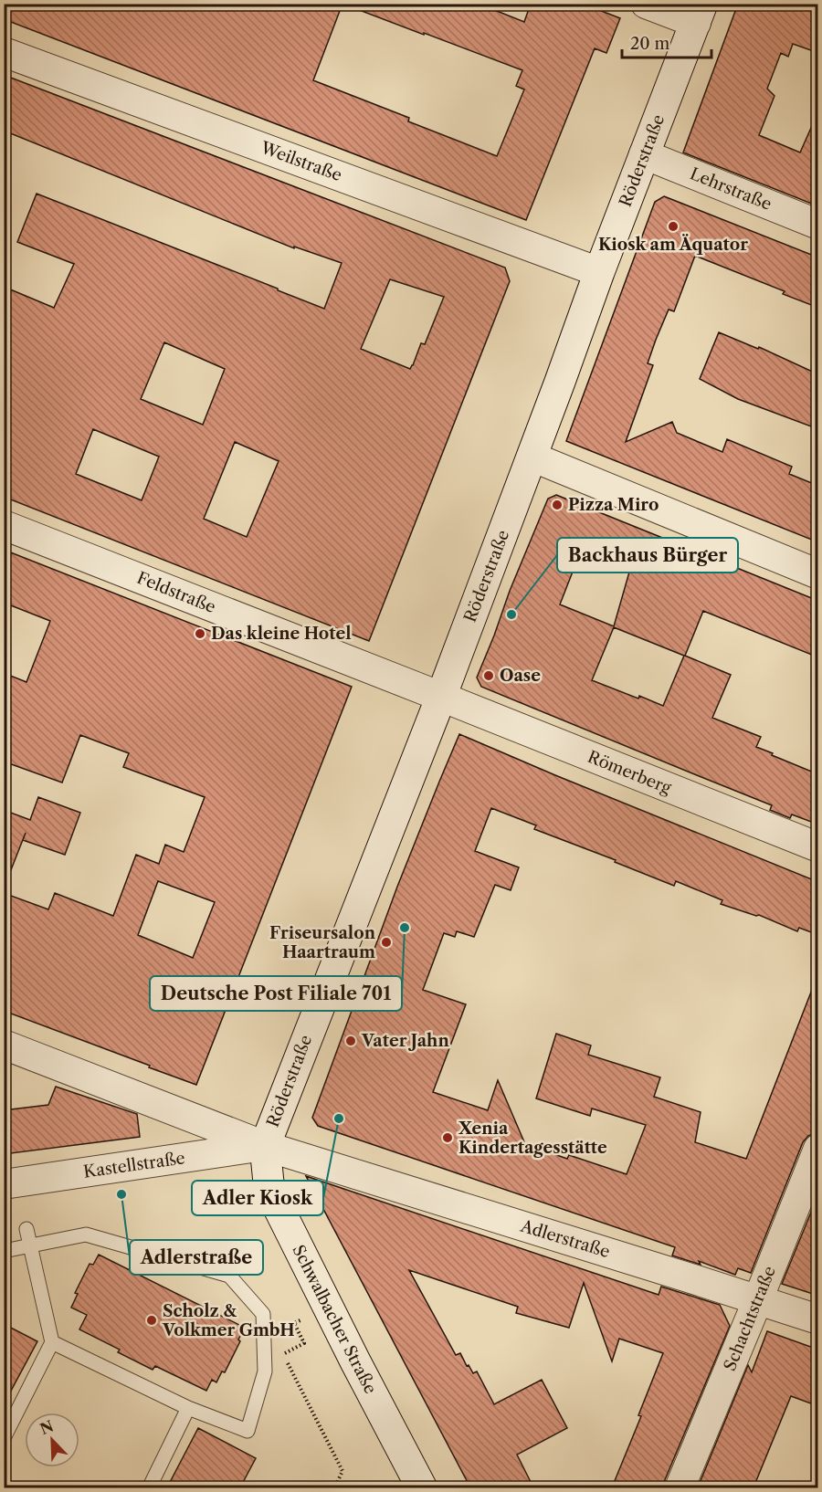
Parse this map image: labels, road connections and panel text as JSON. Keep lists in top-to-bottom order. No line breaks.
{"streets":{"street":["Röderstraße","Weilstraße","Lehrstraße","Feldstraße","Römerberg","Kastellstraße","Adlerstraße","Schachtstraße","Schwalbacher Straße"]},"crossings":[["Röderstraße","Weilstraße"],["Röderstraße","Lehrstraße"],["Röderstraße","Feldstraße"],["Röderstraße","Römerberg"],["Röderstraße","Kastellstraße"],["Röderstraße","Adlerstraße"],["Röderstraße","Schwalbacher Straße"],["Feldstraße","Römerberg"],["Kastellstraße","Adlerstraße"],["Kastellstraße","Schwalbacher Straße"],["Adlerstraße","Schachtstraße"],["Adlerstraße","Schwalbacher Straße"]],"places":["Kiosk am Äquator","Pizza Miro","Backhaus Bürger","Das kleine Hotel","Oase","Deutsche Post Filiale 701","Friseursalon Haartraum","Vater Jahn","Adler Kiosk","Xenia Kindertagesstätte","Adlerstraße","Scholz & Volkmer GmbH"],"scale_bar":"20 m","north":"top left"}
